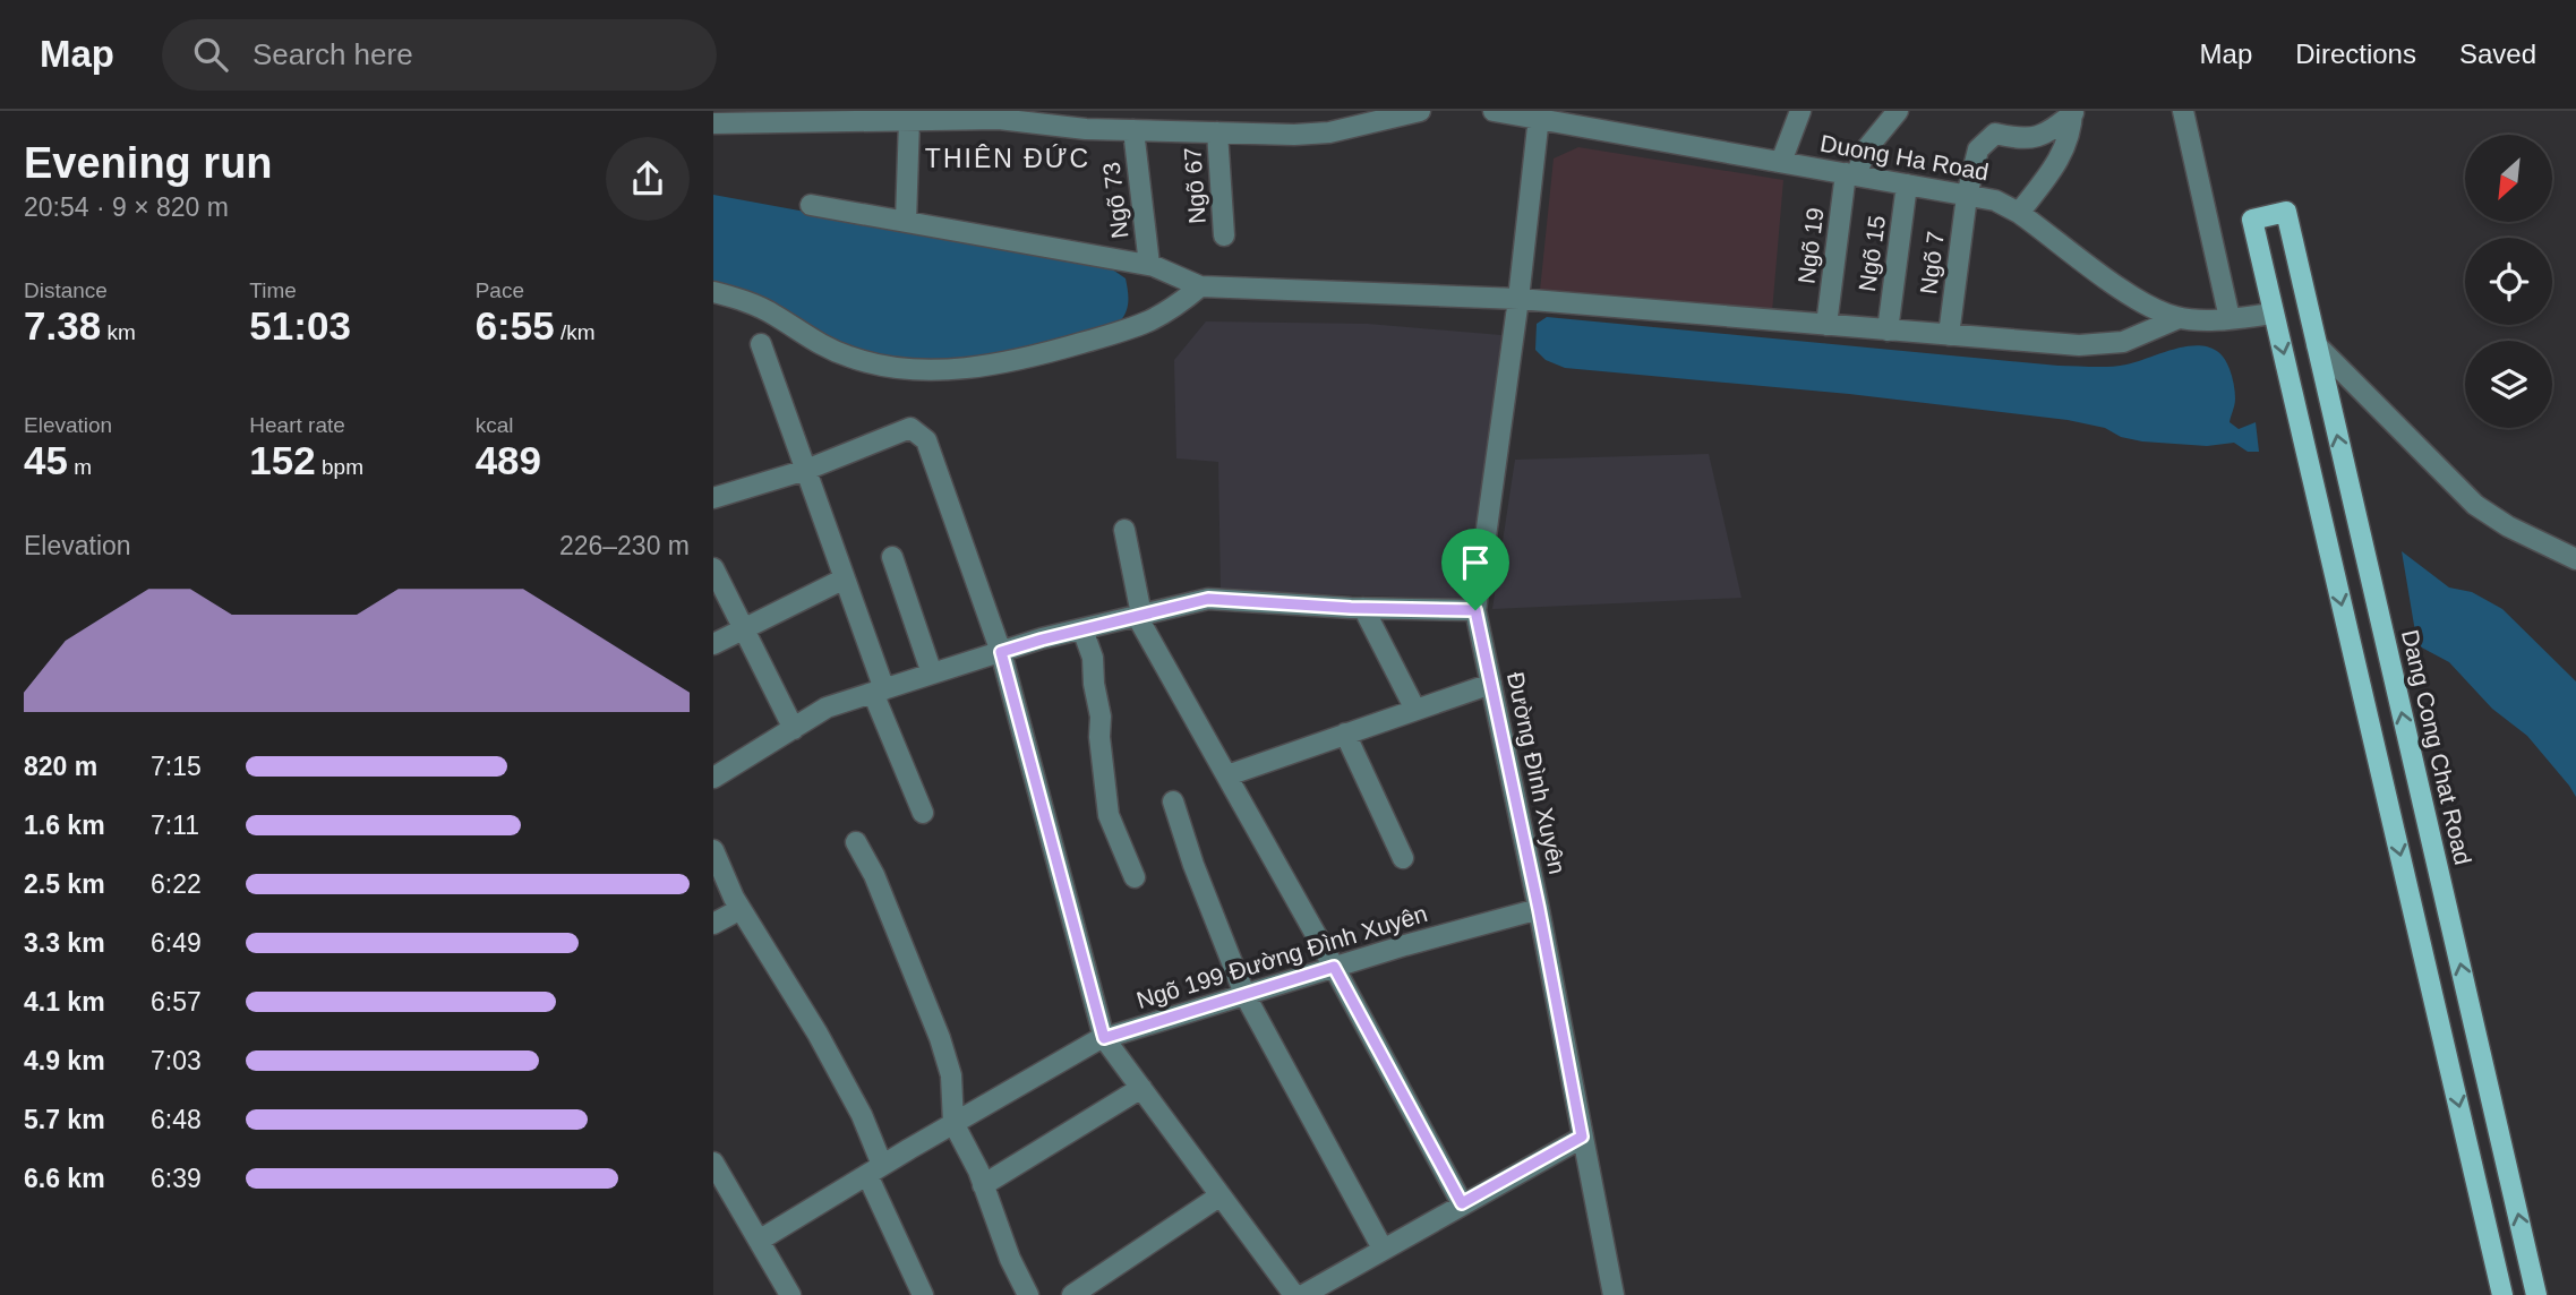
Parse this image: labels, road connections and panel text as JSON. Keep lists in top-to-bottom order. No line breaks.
{"streets":{"main road":["Dang Cong Chat Road"],"street":["Duong Ha Road","Ngõ 67","Ngõ 73","Ngõ 19","Ngõ 15","Ngõ 7","Đường Đình Xuyên","Ngõ 199 Đường Đình Xuyên"]},"crossings":[["Duong Ha Road","Ngõ 19"],["Duong Ha Road","Ngõ 15"],["Duong Ha Road","Ngõ 7"],["Duong Ha Road","Dang Cong Chat Road"],["Duong Ha Road","Đường Đình Xuyên"],["Đường Đình Xuyên","Ngõ 199 Đường Đình Xuyên"]],"districts":["THIÊN ĐỨC"],"north":"bottom left","page":{"header":"Map","search":"Search here","nav":["Map","Directions","Saved"],"heading":["Evening run","20:54 · 9 × 820 m"],"stats":[["Distance","7.38 km"],["Time","51:03"],["Pace","6:55 /km"],["Elevation","45 m"],["Heart rate","152 bpm"],["kcal","489"]],"chart":["Elevation","226–230 m"],"list":[{"name":"820 m","note":"7:15"},{"name":"1.6 km","note":"7:11"},{"name":"2.5 km","note":"6:22"},{"name":"3.3 km","note":"6:49"},{"name":"4.1 km","note":"6:57"},{"name":"4.9 km","note":"7:03"},{"name":"5.7 km","note":"6:48"},{"name":"6.6 km","note":"6:39"}]}}
